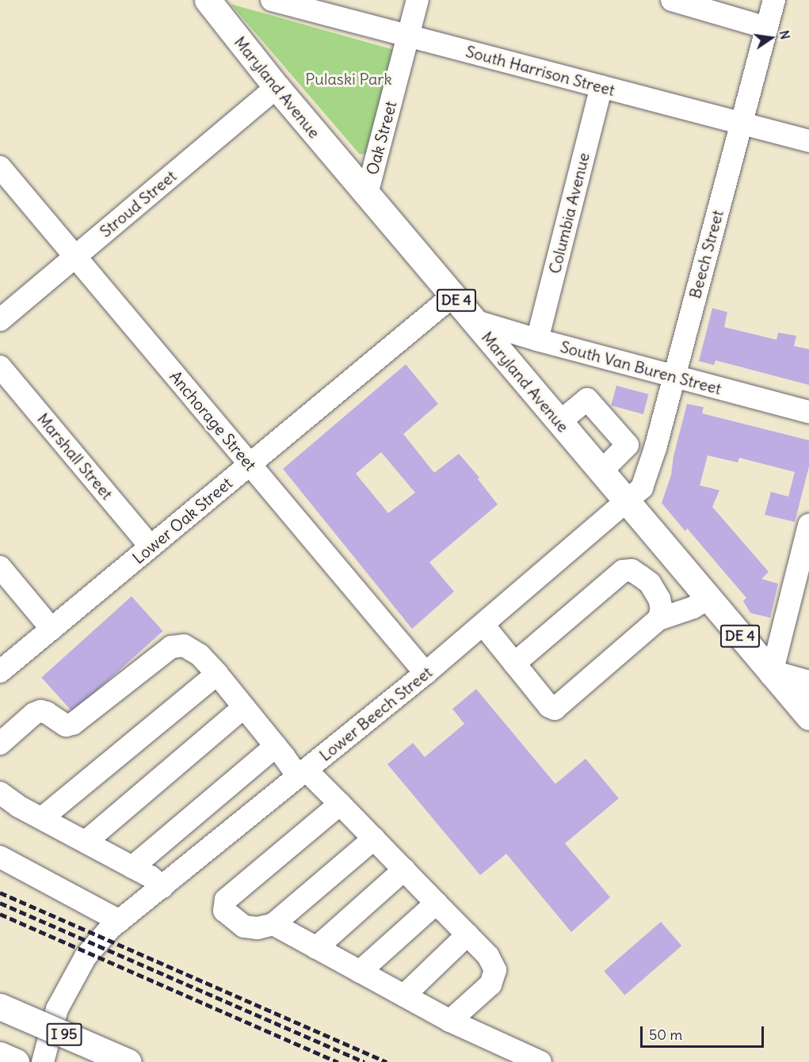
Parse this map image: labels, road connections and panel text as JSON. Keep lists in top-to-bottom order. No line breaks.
{"streets":{"main road":["Maryland Avenue","DE 4","I 95"],"street":["South Harrison Street","Oak Street","Stroud Street","Columbia Avenue","Beech Street","South Van Buren Street","Anchorage Street","Marshall Street","Lower Oak Street","Lower Beech Street"]},"crossings":[["South Harrison Street","Oak Street"],["South Harrison Street","Columbia Avenue"],["South Harrison Street","Beech Street"],["Maryland Avenue","Oak Street"],["Maryland Avenue","Stroud Street"],["Maryland Avenue","Beech Street"],["Maryland Avenue","South Van Buren Street"],["Maryland Avenue","Lower Oak Street"],["Maryland Avenue","Lower Beech Street"],["Stroud Street","Anchorage Street"],["Columbia Avenue","South Van Buren Street"],["Beech Street","South Van Buren Street"],["Beech Street","Lower Beech Street"],["Anchorage Street","Lower Oak Street"],["Anchorage Street","Lower Beech Street"],["Marshall Street","Lower Oak Street"]],"parks":["Pulaski Park"],"scale_bar":"50 m","north":"right"}
